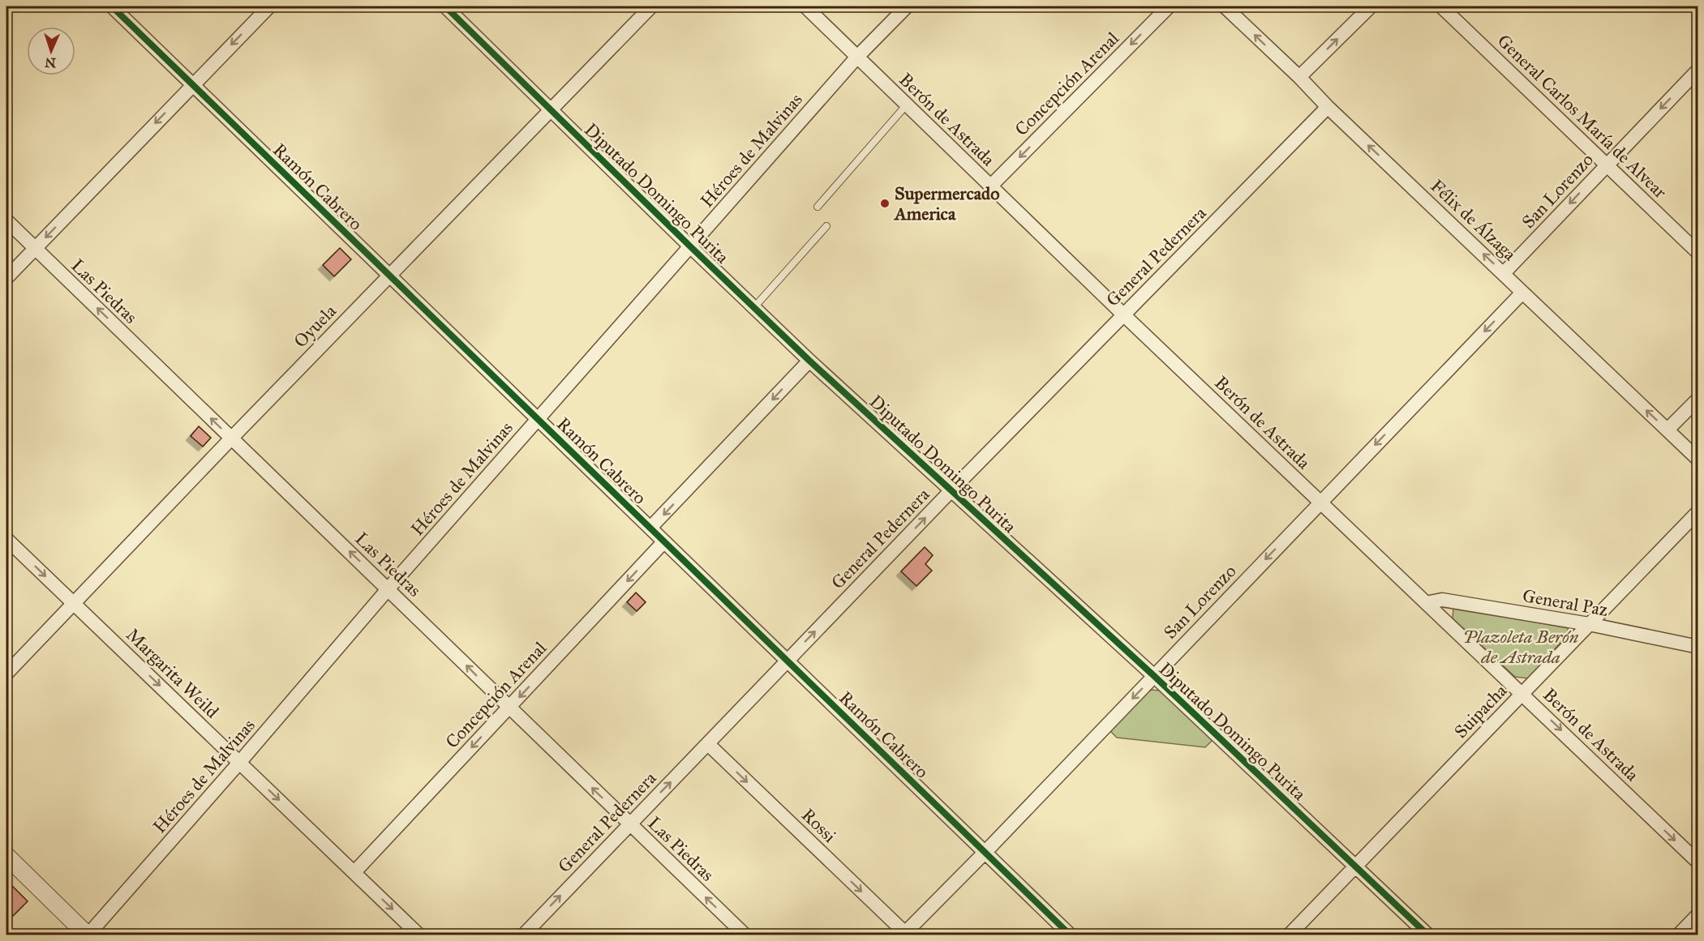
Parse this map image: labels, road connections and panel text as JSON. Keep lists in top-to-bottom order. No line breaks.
{"streets":{"street":["Concepción Arenal","General Carlos María de Alvear","Berón de Astrada","Héroes de Malvinas","Ramón Cabrero","San Lorenzo","Diputado Domingo Purita","Félix de Álzaga","General Pedernera","Las Piedras","Oyuela","General Paz","Margarita Weild","Suipacha","Rossi"]},"crossings":[["Concepción Arenal","Berón de Astrada"],["Concepción Arenal","Ramón Cabrero"],["Concepción Arenal","Las Piedras"],["Concepción Arenal","Margarita Weild"],["General Carlos María de Alvear","San Lorenzo"],["Berón de Astrada","Héroes de Malvinas"],["Berón de Astrada","San Lorenzo"],["Berón de Astrada","General Pedernera"],["Berón de Astrada","General Paz"],["Berón de Astrada","Suipacha"],["Héroes de Malvinas","Ramón Cabrero"],["Héroes de Malvinas","Diputado Domingo Purita"],["Héroes de Malvinas","Las Piedras"],["Héroes de Malvinas","Margarita Weild"],["Ramón Cabrero","San Lorenzo"],["Ramón Cabrero","General Pedernera"],["Ramón Cabrero","Oyuela"],["San Lorenzo","Diputado Domingo Purita"],["San Lorenzo","Félix de Álzaga"],["San Lorenzo","Rossi"],["Diputado Domingo Purita","General Pedernera"],["Diputado Domingo Purita","Oyuela"],["Diputado Domingo Purita","Suipacha"],["Félix de Álzaga","General Pedernera"],["General Pedernera","Las Piedras"],["General Pedernera","Rossi"],["Las Piedras","Oyuela"],["Oyuela","Margarita Weild"],["General Paz","Suipacha"]],"one_way":["Concepción Arenal","San Lorenzo","Félix de Álzaga","General Pedernera","Las Piedras","Margarita Weild","Rossi"],"parks":["Plazoleta Berón de Astrada"],"places":["Supermercado America"],"north":"bottom"}
